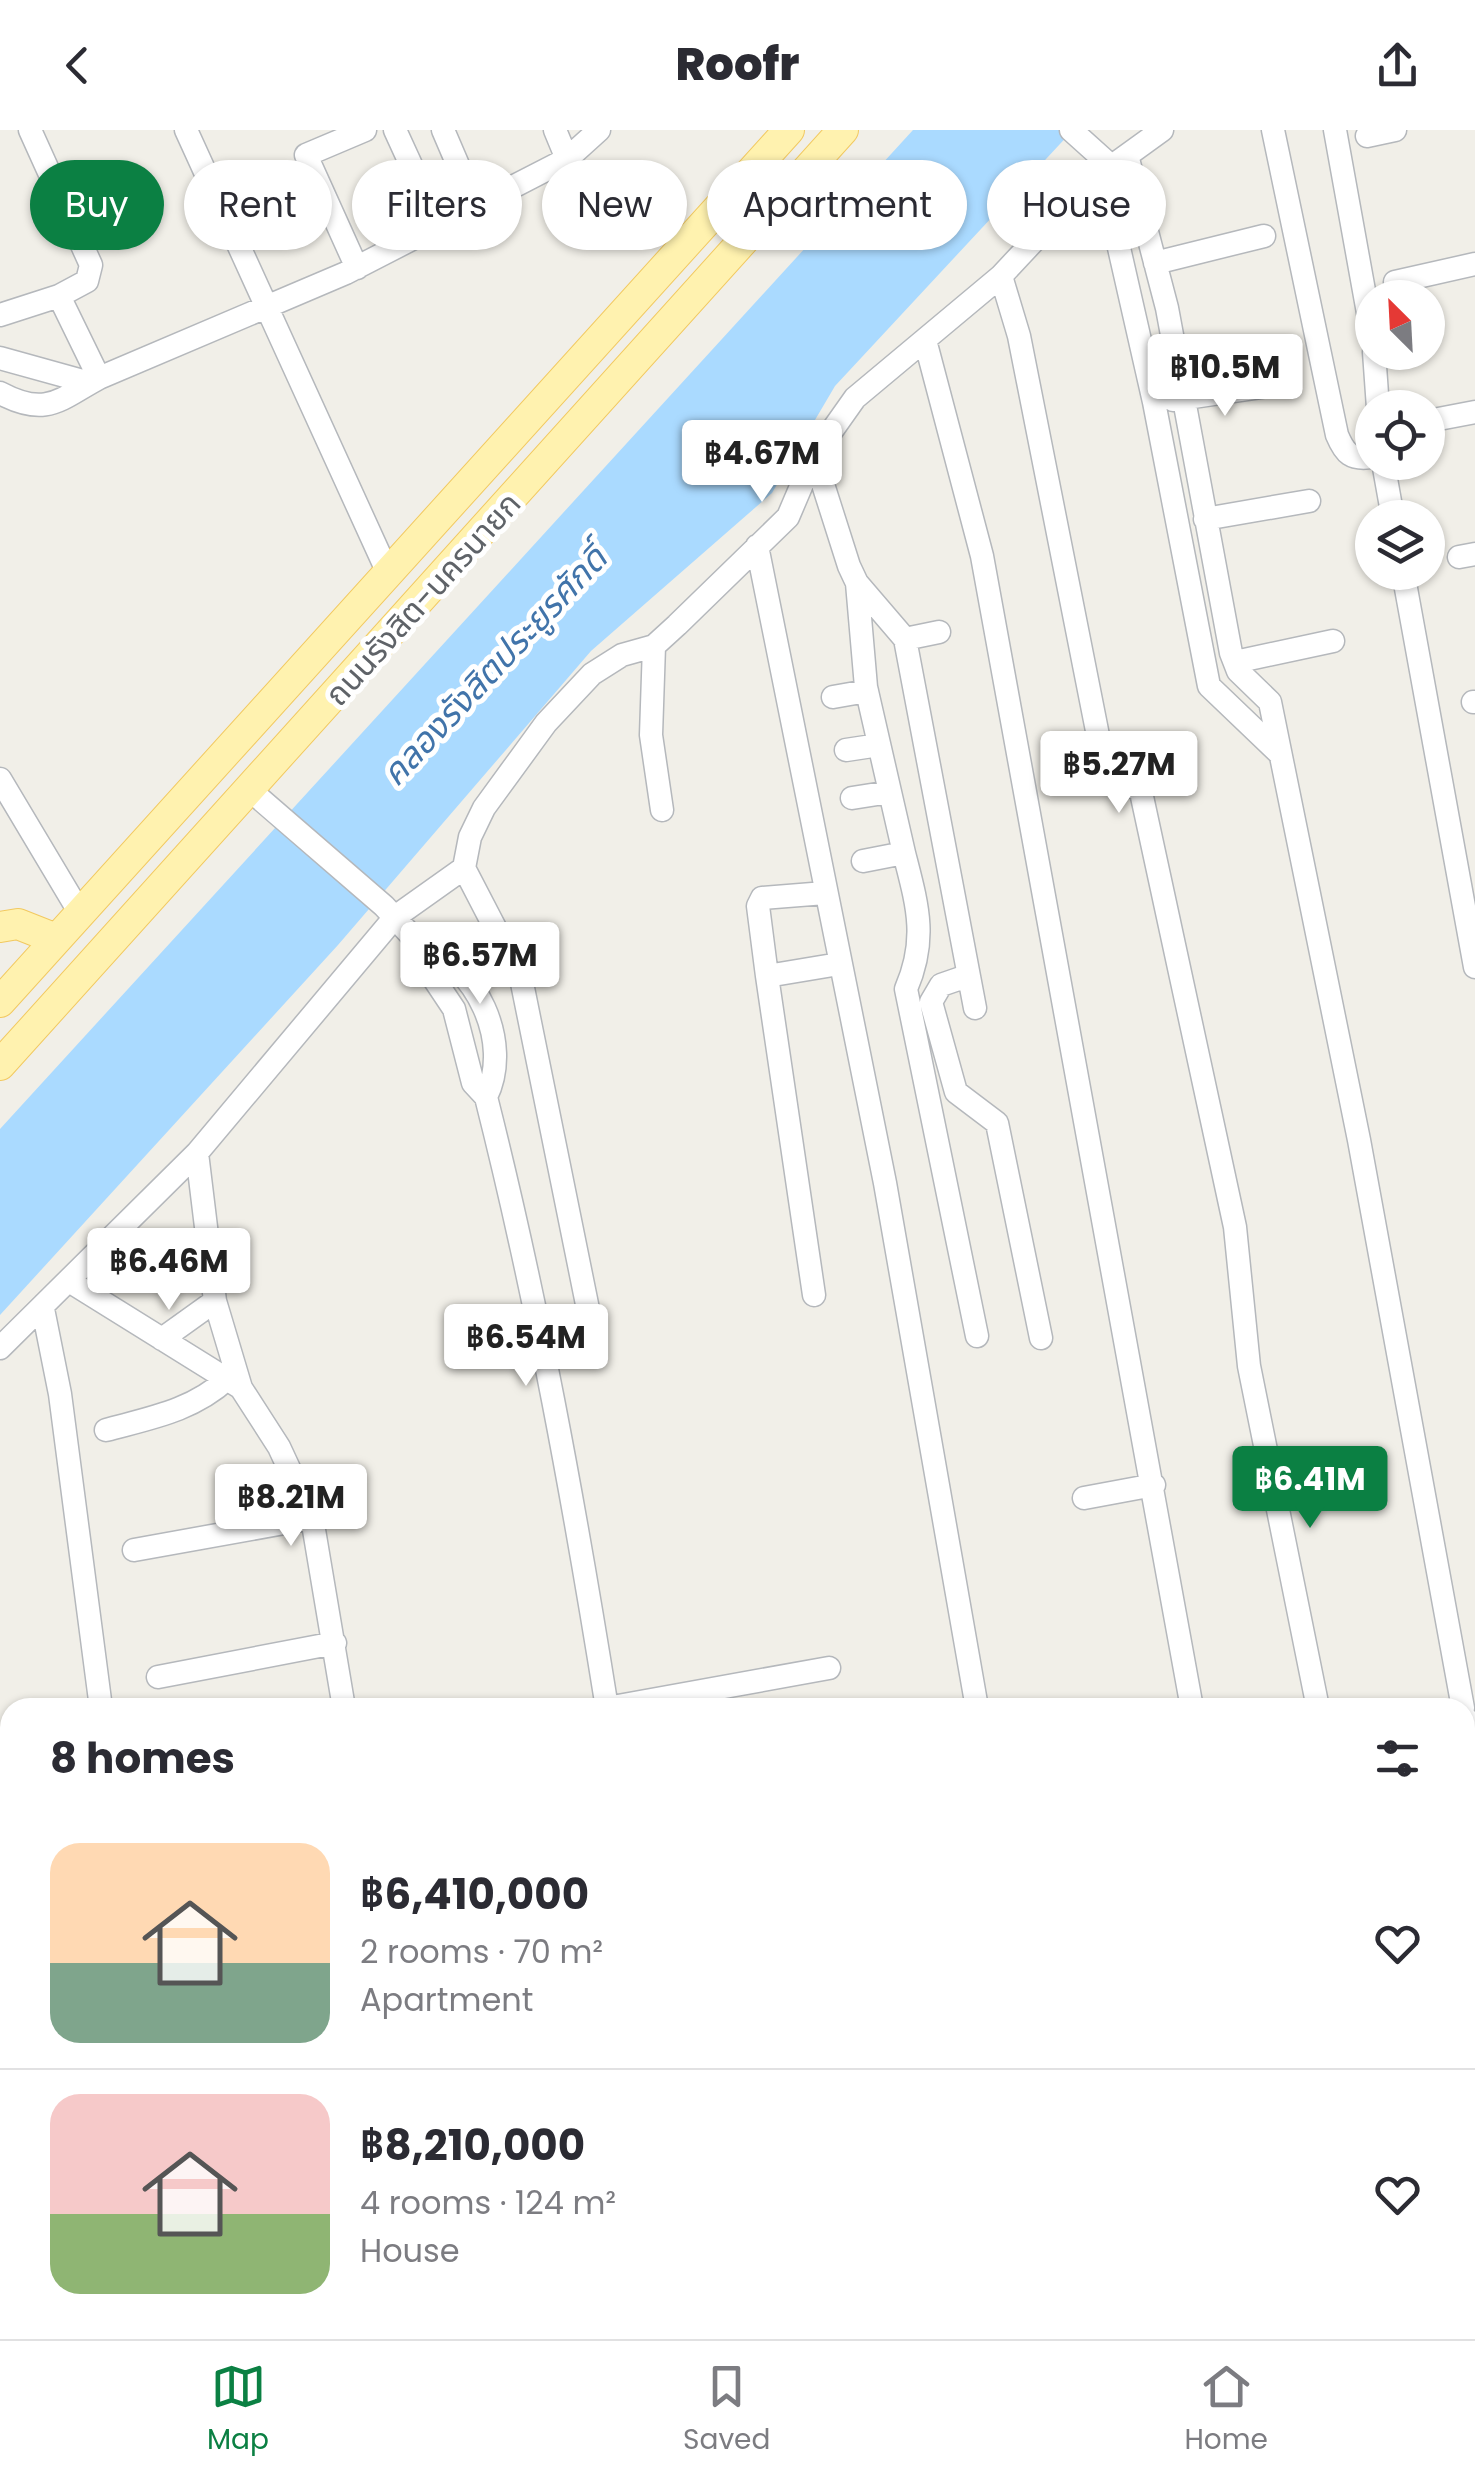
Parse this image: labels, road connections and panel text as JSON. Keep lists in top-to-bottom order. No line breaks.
{"streets":{"main road":["ถนนรังสิต-นครนายก"]},"water":["คลองรังสิตประยูรศักดิ์"],"north":"top left","page":{"header":"Roofr","chip":["Buy","Rent","Filters","New","Apartment","House"],"price":["฿10.5M","฿4.67M","฿5.27M","฿6.57M","฿6.46M","฿6.54M","฿6.41M","฿8.21M"],"heading":"8 homes","list":[{"name":"฿6,410,000","note":"2 rooms · 70 m² · Apartment"},{"name":"฿8,210,000","note":"4 rooms · 124 m² · House"}],"tabs":["Map","Saved","Home"]}}
